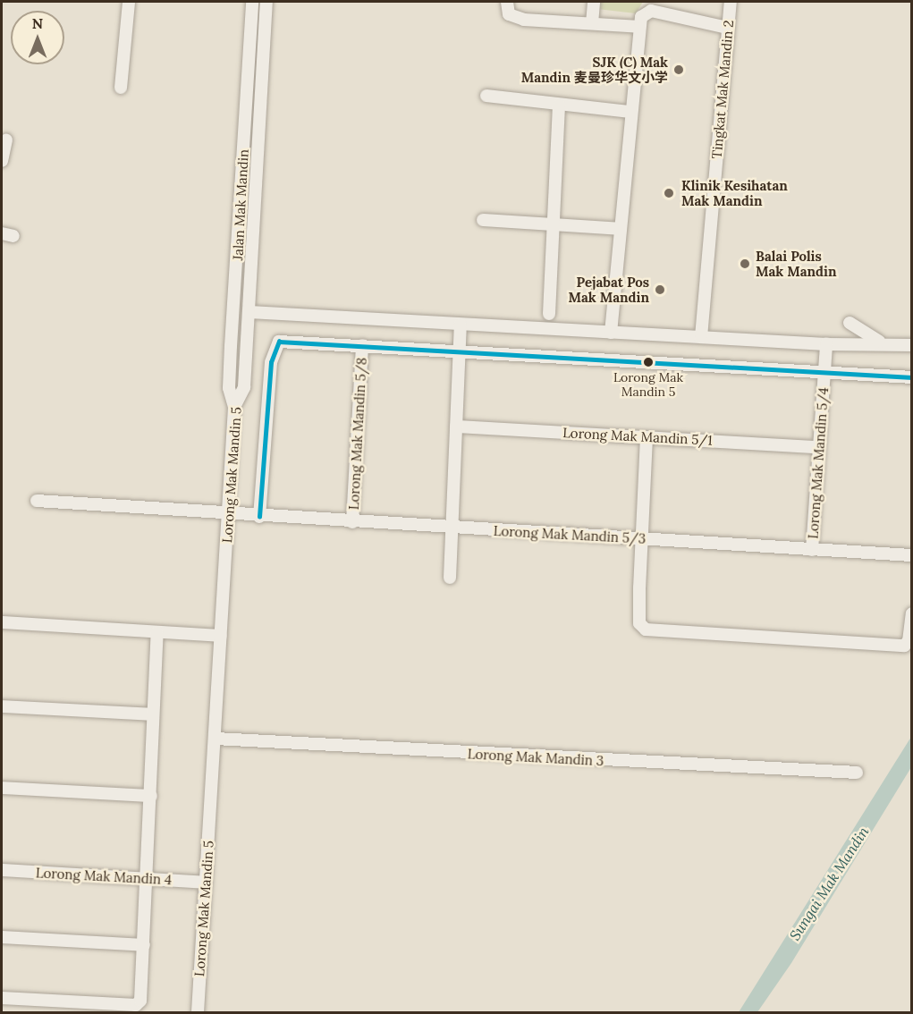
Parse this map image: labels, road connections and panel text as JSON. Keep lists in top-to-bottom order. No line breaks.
{"streets":{"street":["Tingkat Mak Mandin 2","Jalan Mak Mandin","Lorong Mak Mandin 5/8","Lorong Mak Mandin 5/1","Lorong Mak Mandin 5/4","Lorong Mak Mandin 5","Lorong Mak Mandin 5/3","Lorong Mak Mandin 3","Lorong Mak Mandin 4"]},"crossings":[["Jalan Mak Mandin","Lorong Mak Mandin 5"],["Lorong Mak Mandin 5/8","Lorong Mak Mandin 5/3"],["Lorong Mak Mandin 5/1","Lorong Mak Mandin 5/4"],["Lorong Mak Mandin 5/4","Lorong Mak Mandin 5/3"],["Lorong Mak Mandin 5","Lorong Mak Mandin 5/3"],["Lorong Mak Mandin 5","Lorong Mak Mandin 3"],["Lorong Mak Mandin 5","Lorong Mak Mandin 4"]],"water":["Sungai Mak Mandin"],"places":["SJK (C) Mak Mandin 麦曼珍华文小学","Klinik Kesihatan Mak Mandin","Balai Polis Mak Mandin","Pejabat Pos Mak Mandin","Lorong Mak Mandin 5"],"north":"top"}
